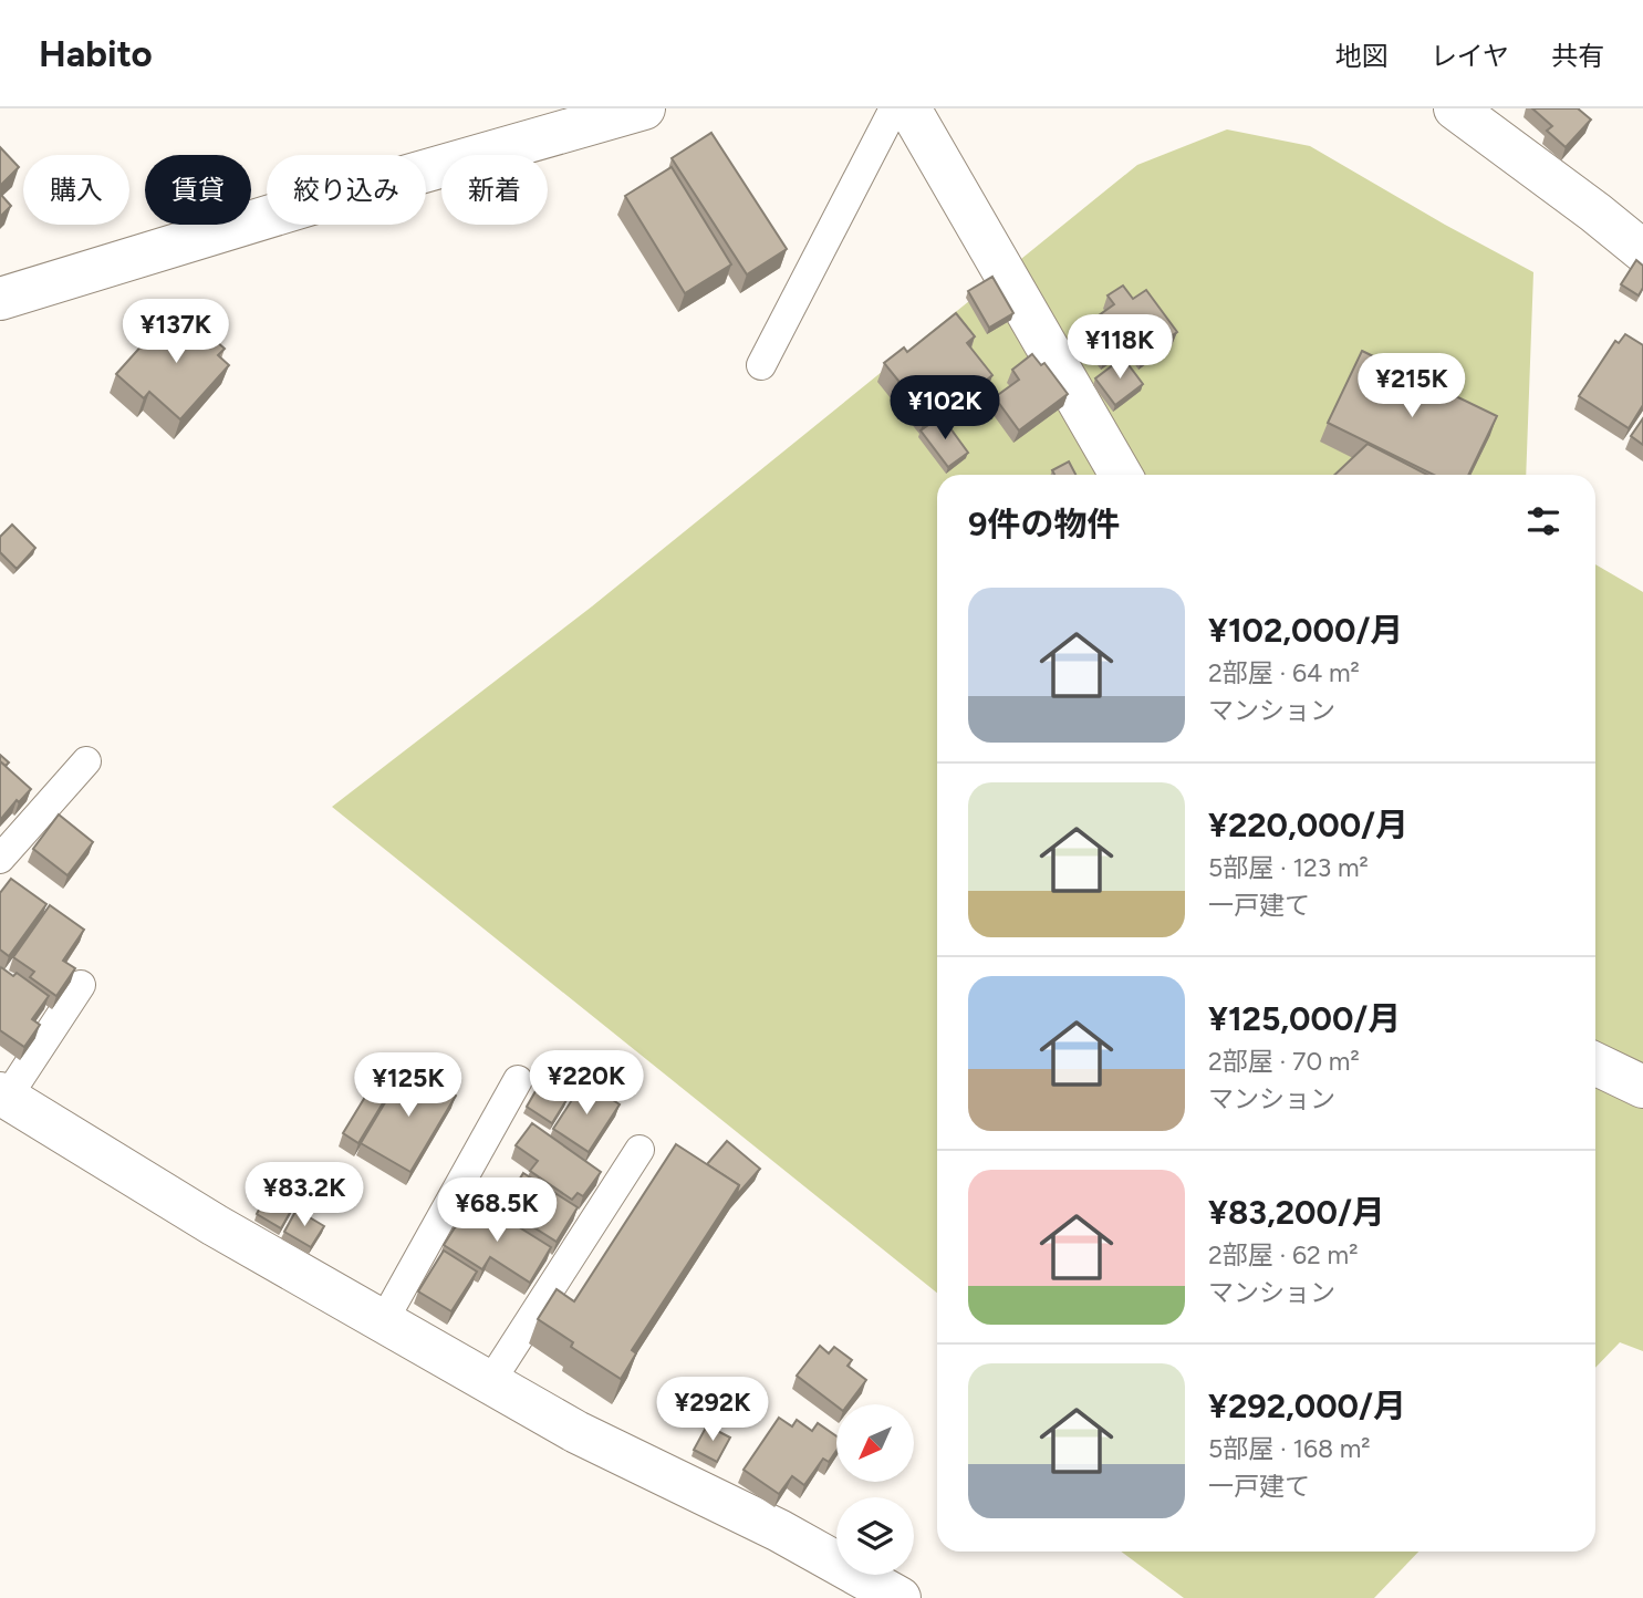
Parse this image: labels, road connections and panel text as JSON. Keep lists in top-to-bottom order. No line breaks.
{"north":"bottom left","page":{"header":"Habito","nav":["地図","レイヤ","共有"],"chip":["購入","賃貸","絞り込み","新着"],"price":["¥137K","¥118K","¥215K","¥102K","¥220K","¥125K","¥83.2K","¥68.5K","¥292K"],"heading":"9件の物件","list":[{"name":"¥102,000/月","note":"2部屋 · 64 m² · マンション"},{"name":"¥220,000/月","note":"5部屋 · 123 m² · 一戸建て"},{"name":"¥125,000/月","note":"2部屋 · 70 m² · マンション"},{"name":"¥83,200/月","note":"2部屋 · 62 m² · マンション"},{"name":"¥292,000/月","note":"5部屋 · 168 m² · 一戸建て"}]}}
